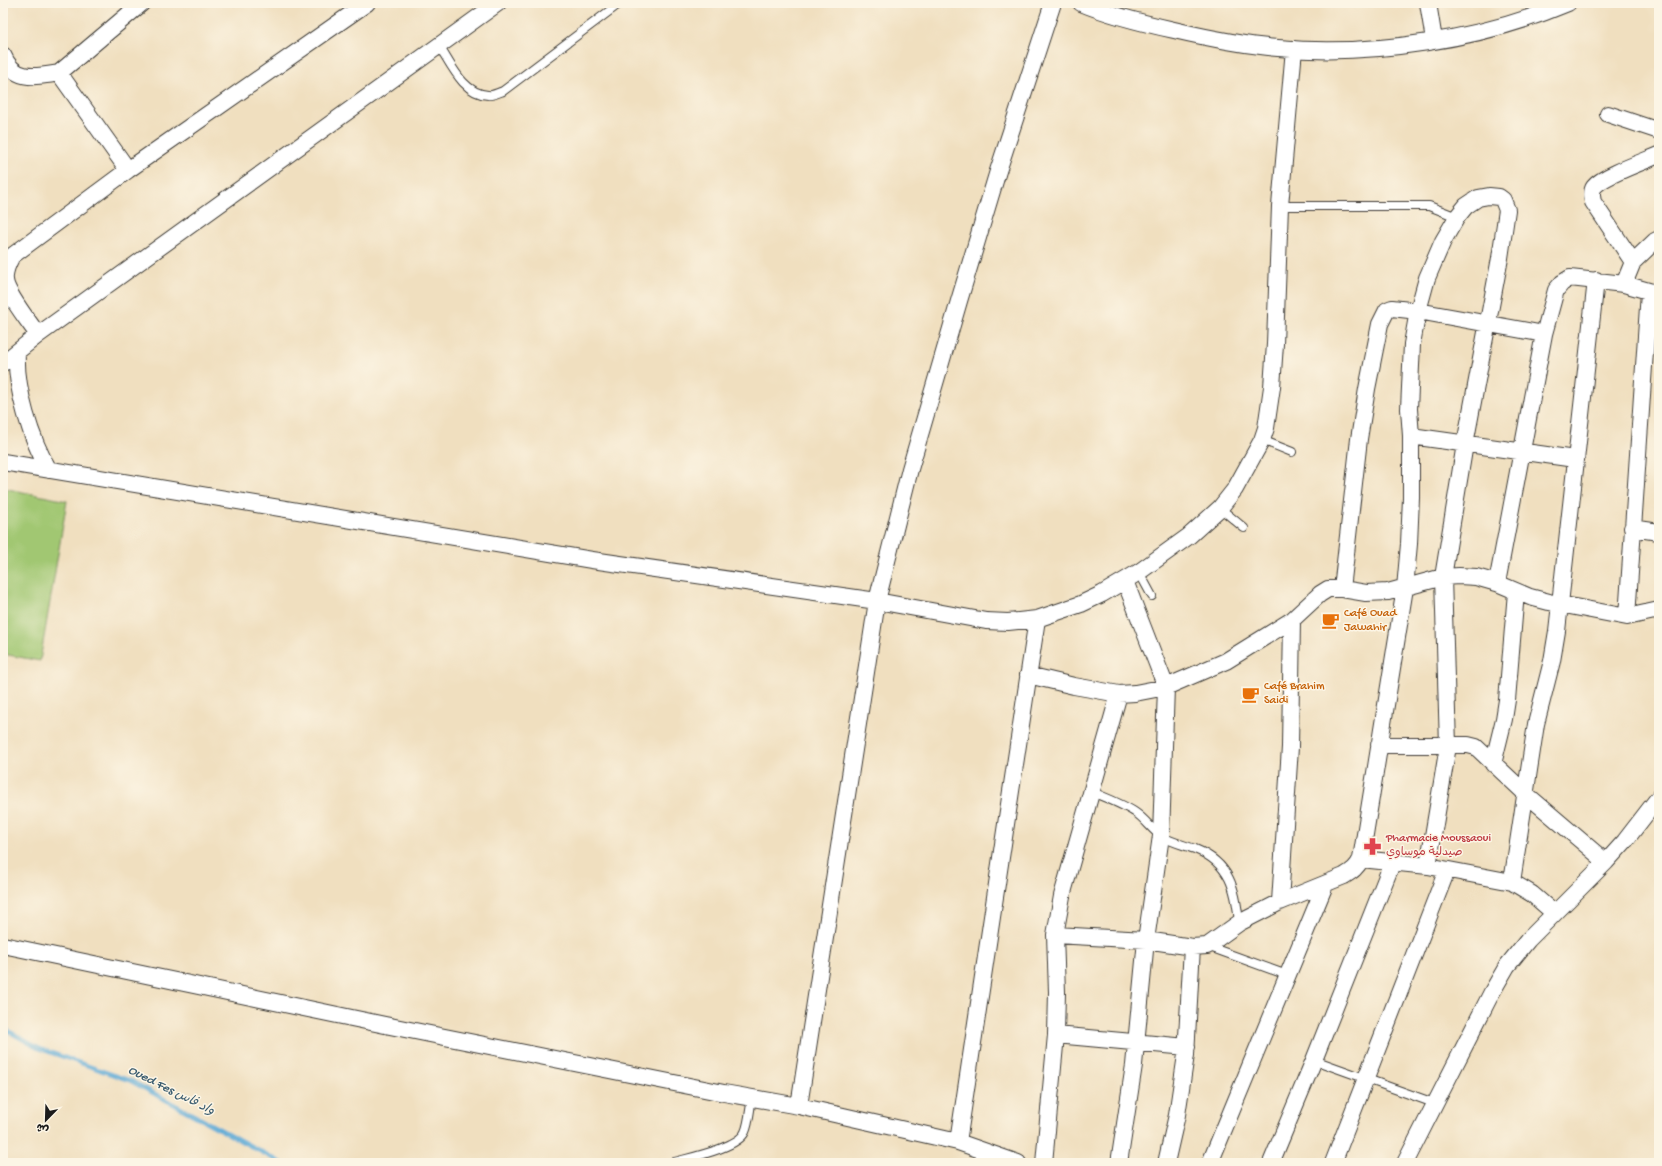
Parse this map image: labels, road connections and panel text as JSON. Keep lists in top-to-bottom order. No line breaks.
{"water":["Oued Fes واد فاس"],"places":{"cafe":["Café Ouad Jawahir","Café Brahim Saidi"],"pharmacy":["Pharmacie Moussaoui صيدلية موساوي"]},"north":"bottom left"}
